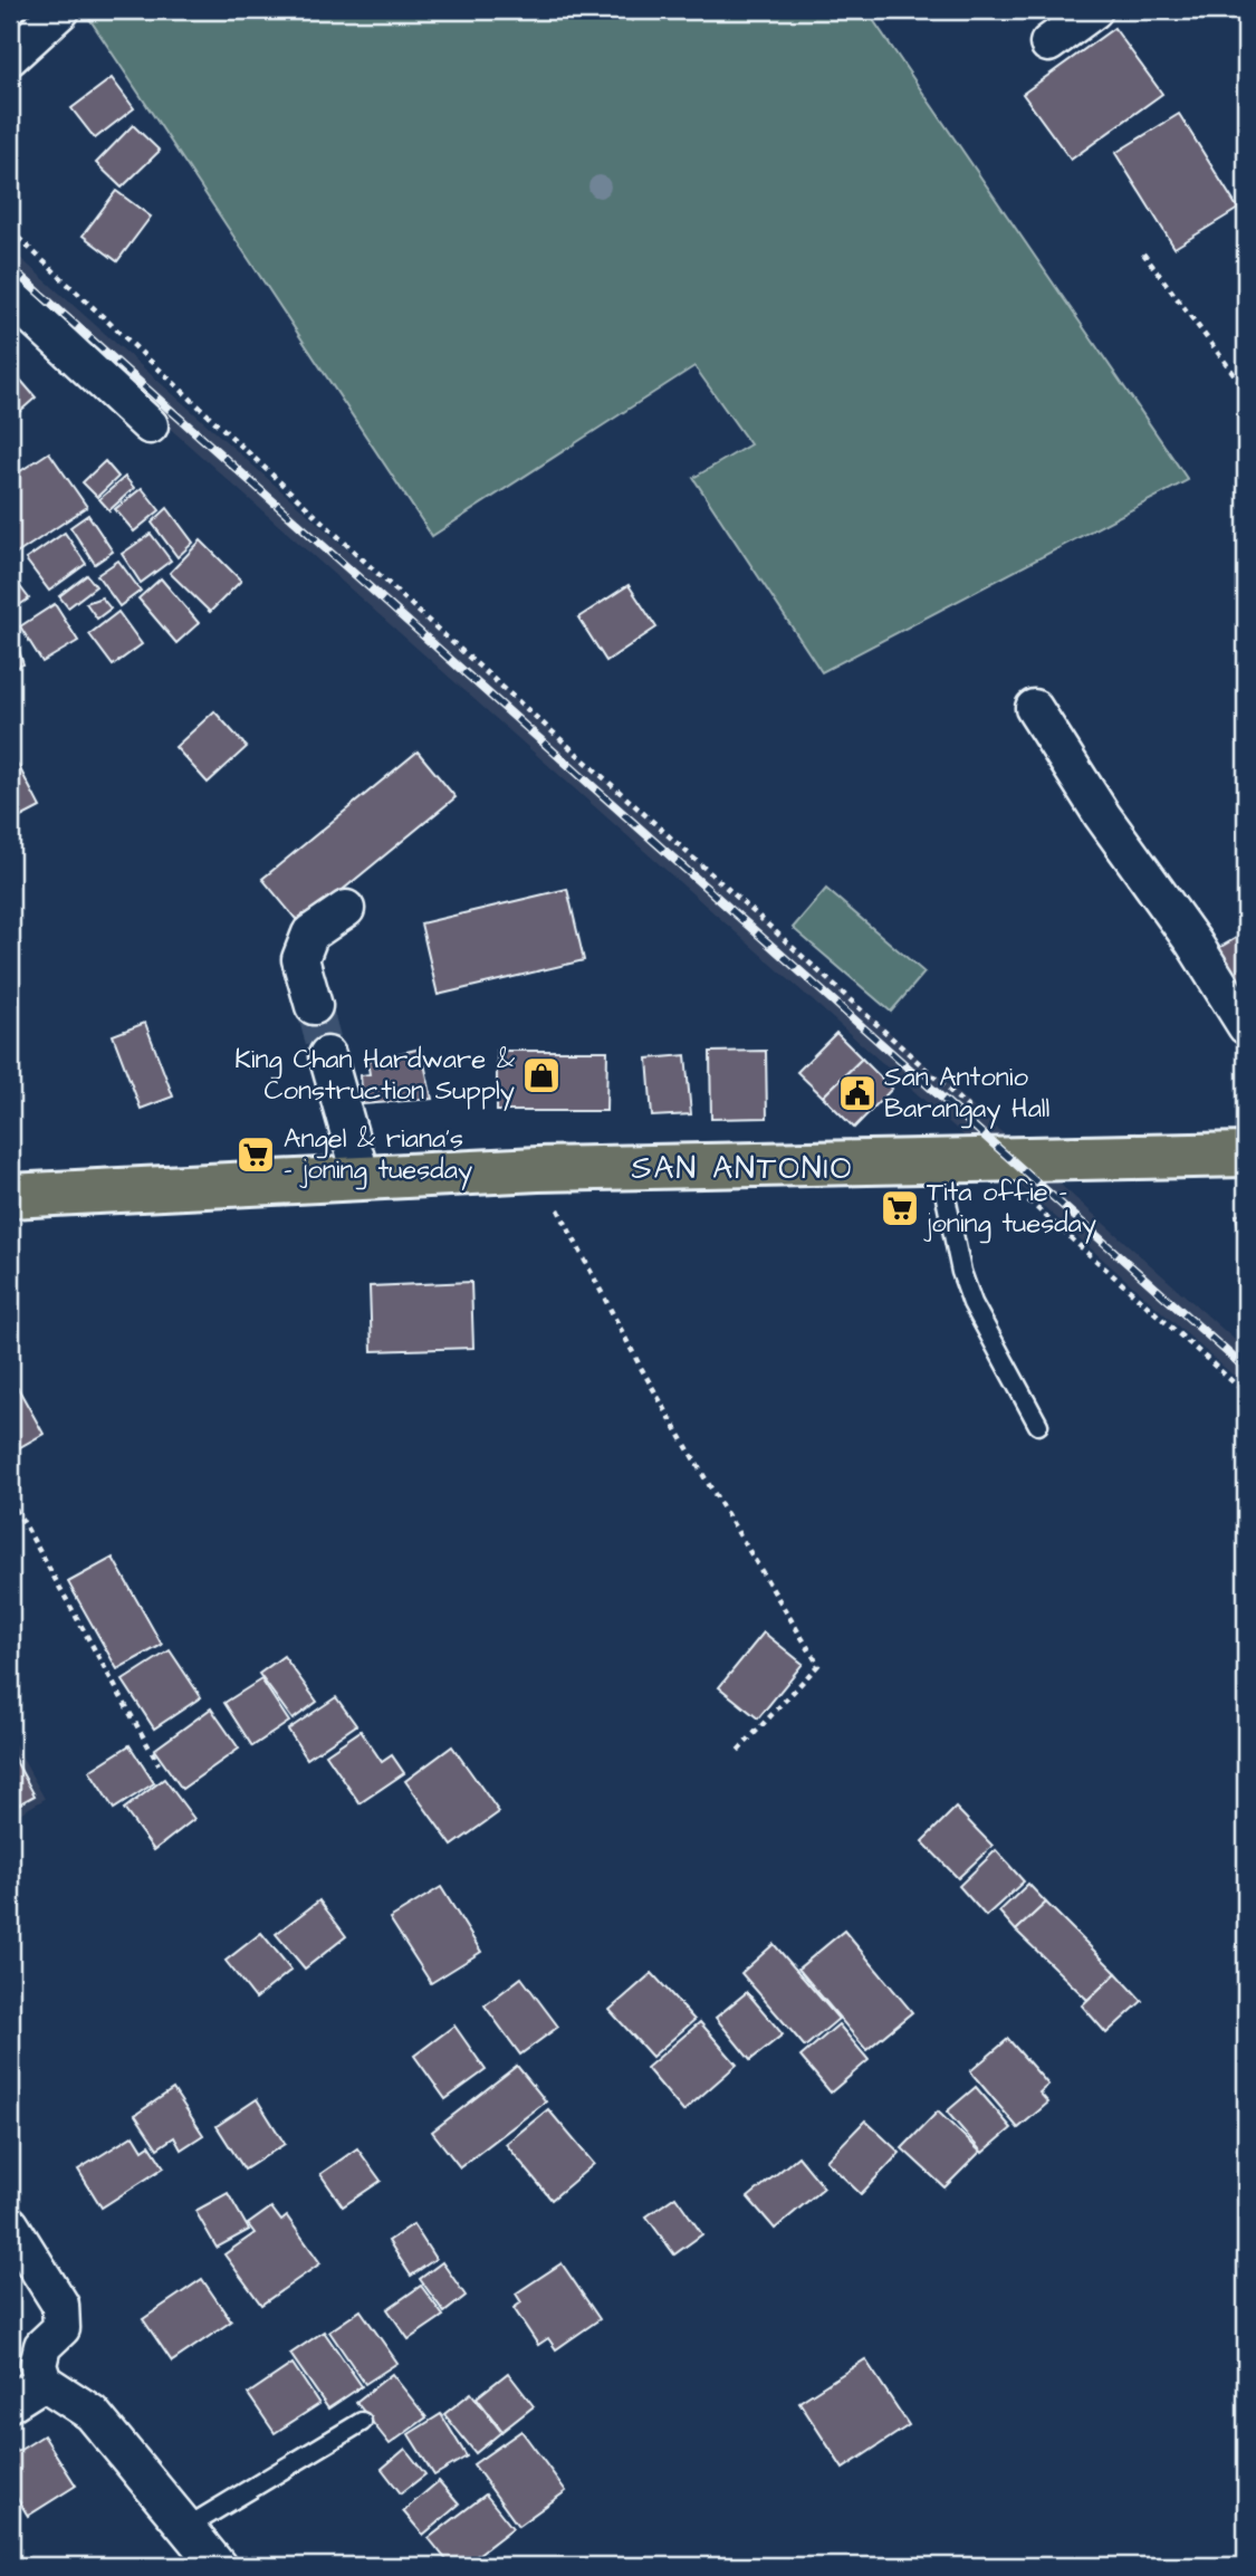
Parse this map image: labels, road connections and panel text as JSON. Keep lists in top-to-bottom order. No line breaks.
{"districts":["SAN ANTONIO"],"places":{"shop":["King Chan Hardware & Construction Supply"],"public building":["San Antonio Barangay Hall"],"supermarket":["Angel & riana's - joning tuesday","Tita offie - joning tuesday"]}}
